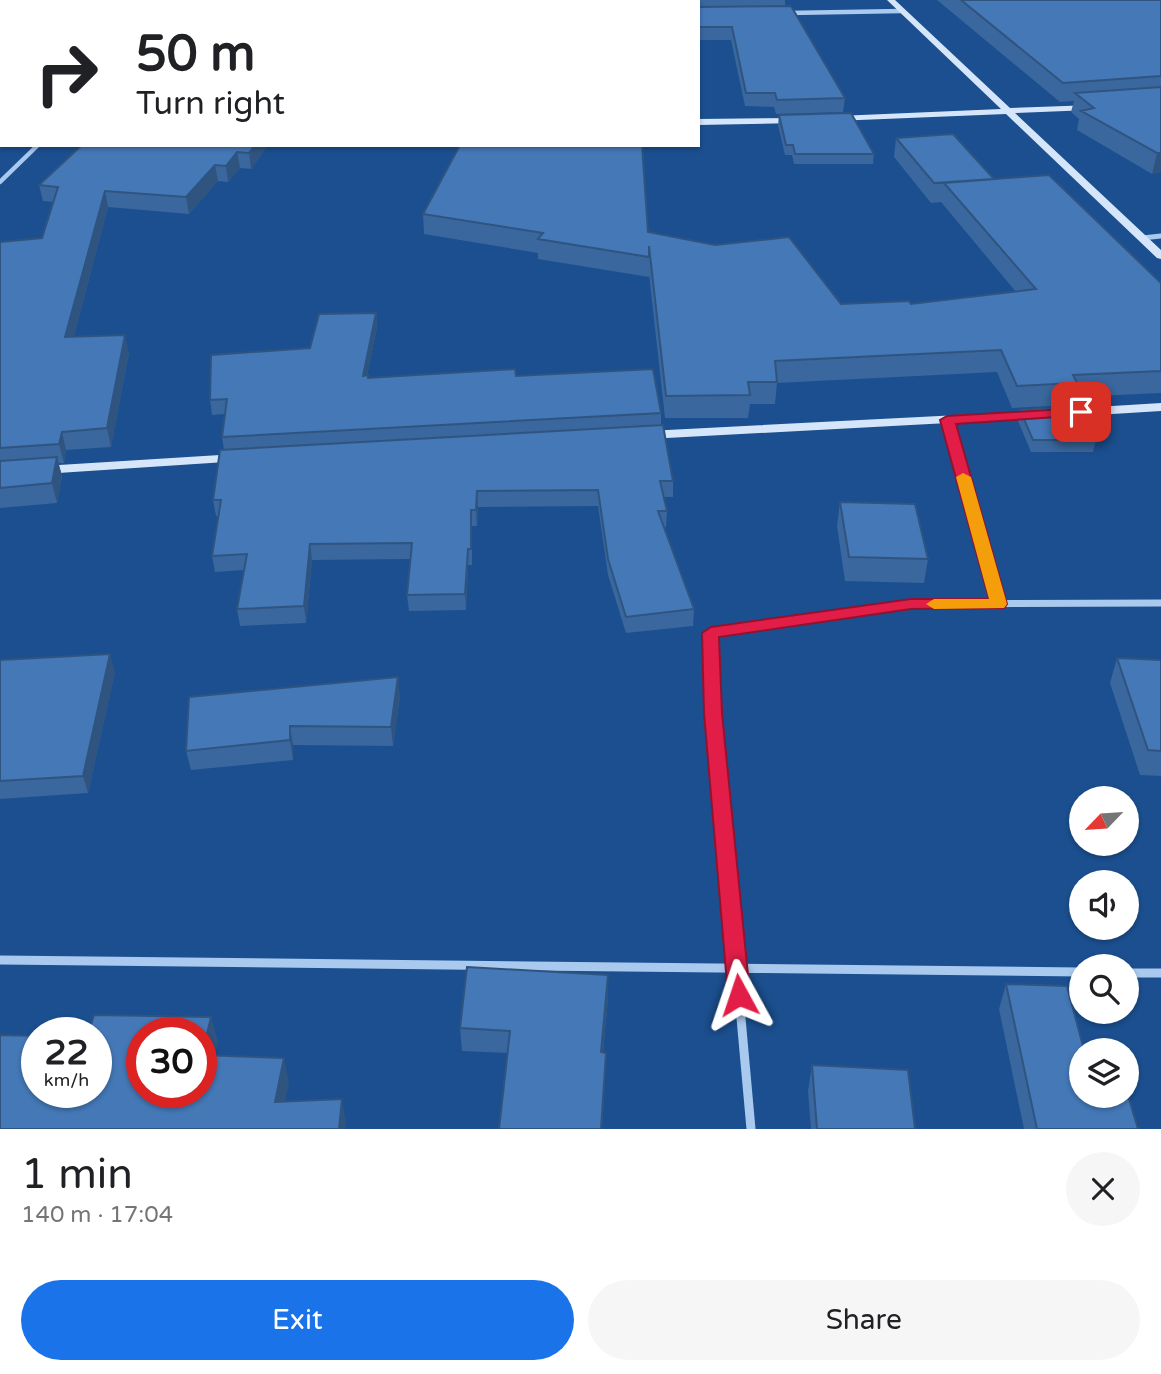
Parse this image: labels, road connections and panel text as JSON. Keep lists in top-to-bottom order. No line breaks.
{"north":"bottom left","page":{"turn":["50 m","Turn right"],"speed":"22 km/h","limit":"30","heading":["1 min","140 m · 17:04"],"buttons":["Exit","Share"]}}
